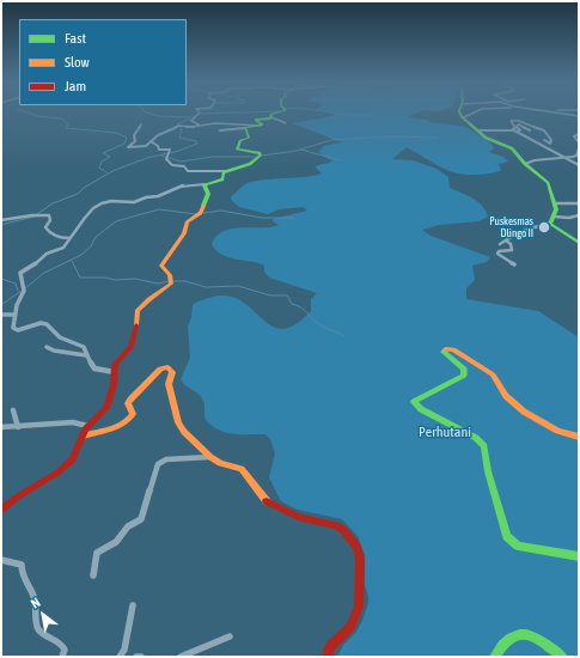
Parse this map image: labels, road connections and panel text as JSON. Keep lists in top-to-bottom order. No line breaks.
{"parks":["Perhutani"],"places":["Puskesmas Dlingo II"],"legend":["Fast","Slow","Jam"],"north":"top left"}
